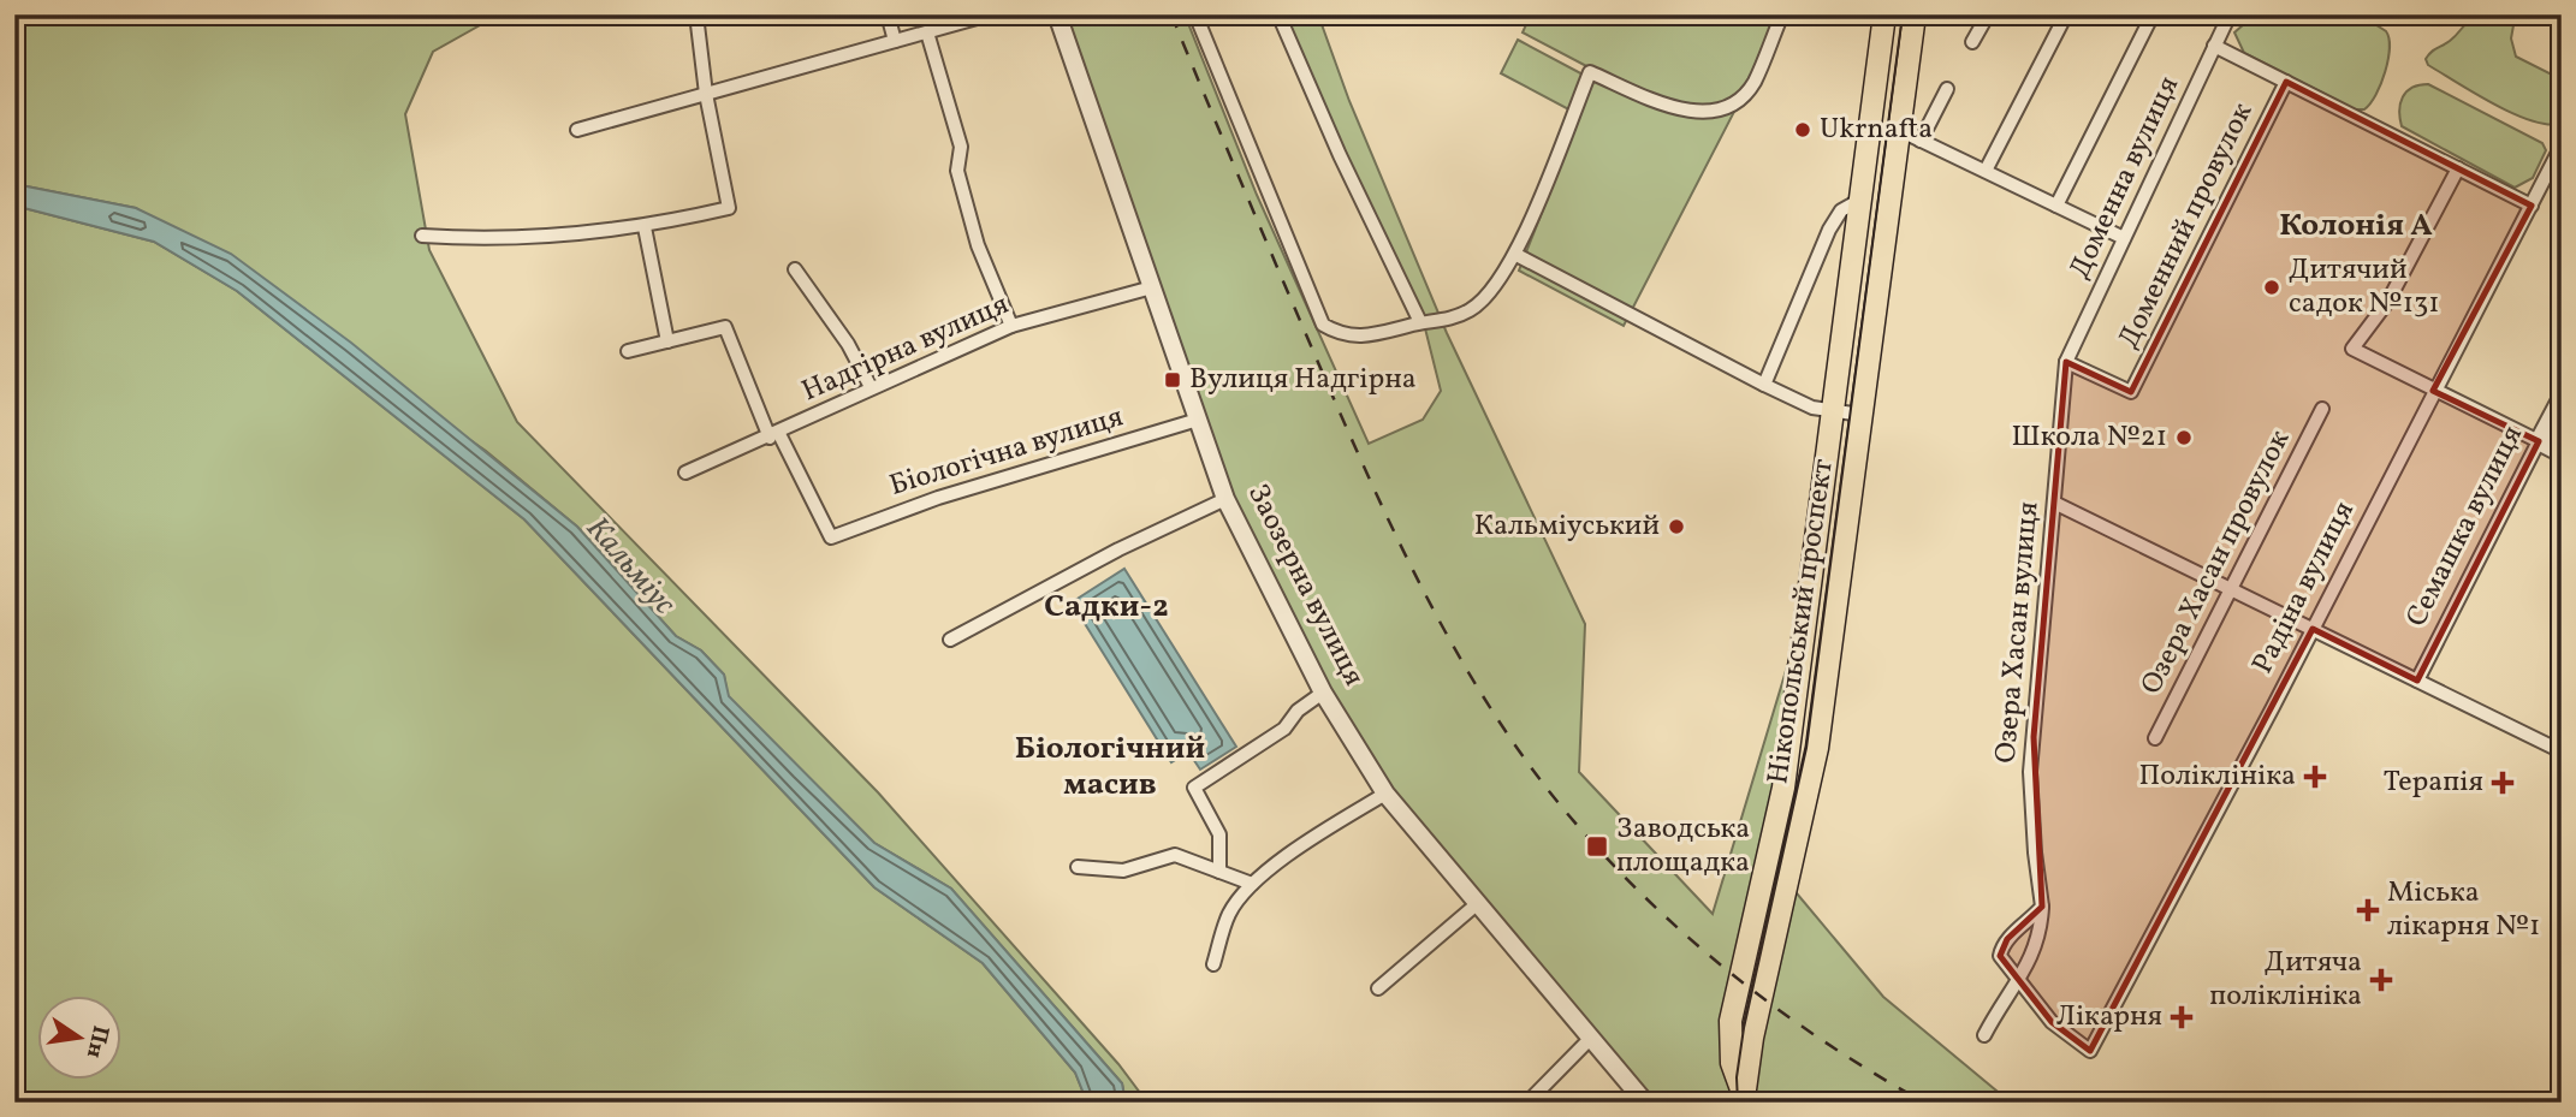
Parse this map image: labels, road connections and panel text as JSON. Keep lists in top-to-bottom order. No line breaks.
{"streets":{"main road":["Нікопольський проспект"],"street":["Доменна вулиця","Доменний провулок","Надгірна вулиця","Біологічна вулиця","Семашка вулиця","Озера Хасан провулок","Заозерна вулиця","Радіна вулиця","Озера Хасан вулиця"]},"crossings":[["Доменна вулиця","Доменний провулок"],["Доменна вулиця","Озера Хасан вулиця"],["Доменний провулок","Радіна вулиця"],["Доменний провулок","Озера Хасан вулиця"],["Надгірна вулиця","Біологічна вулиця"],["Надгірна вулиця","Заозерна вулиця"],["Біологічна вулиця","Заозерна вулиця"],["Радіна вулиця","Озера Хасан вулиця"]],"districts":["Колонія А","Садки-2","Біологічний масив"],"water":["Кальміус"],"places":{"other":["Ukrnafta","Дитячий садок №131","Школа №21","Кальміуський"],"transit":["Вулиця Надгірна","Заводська площадка"],"health":["Поліклініка","Терапія","Міська лікарня №1","Дитяча поліклініка","Лікарня"]},"north":"right"}
